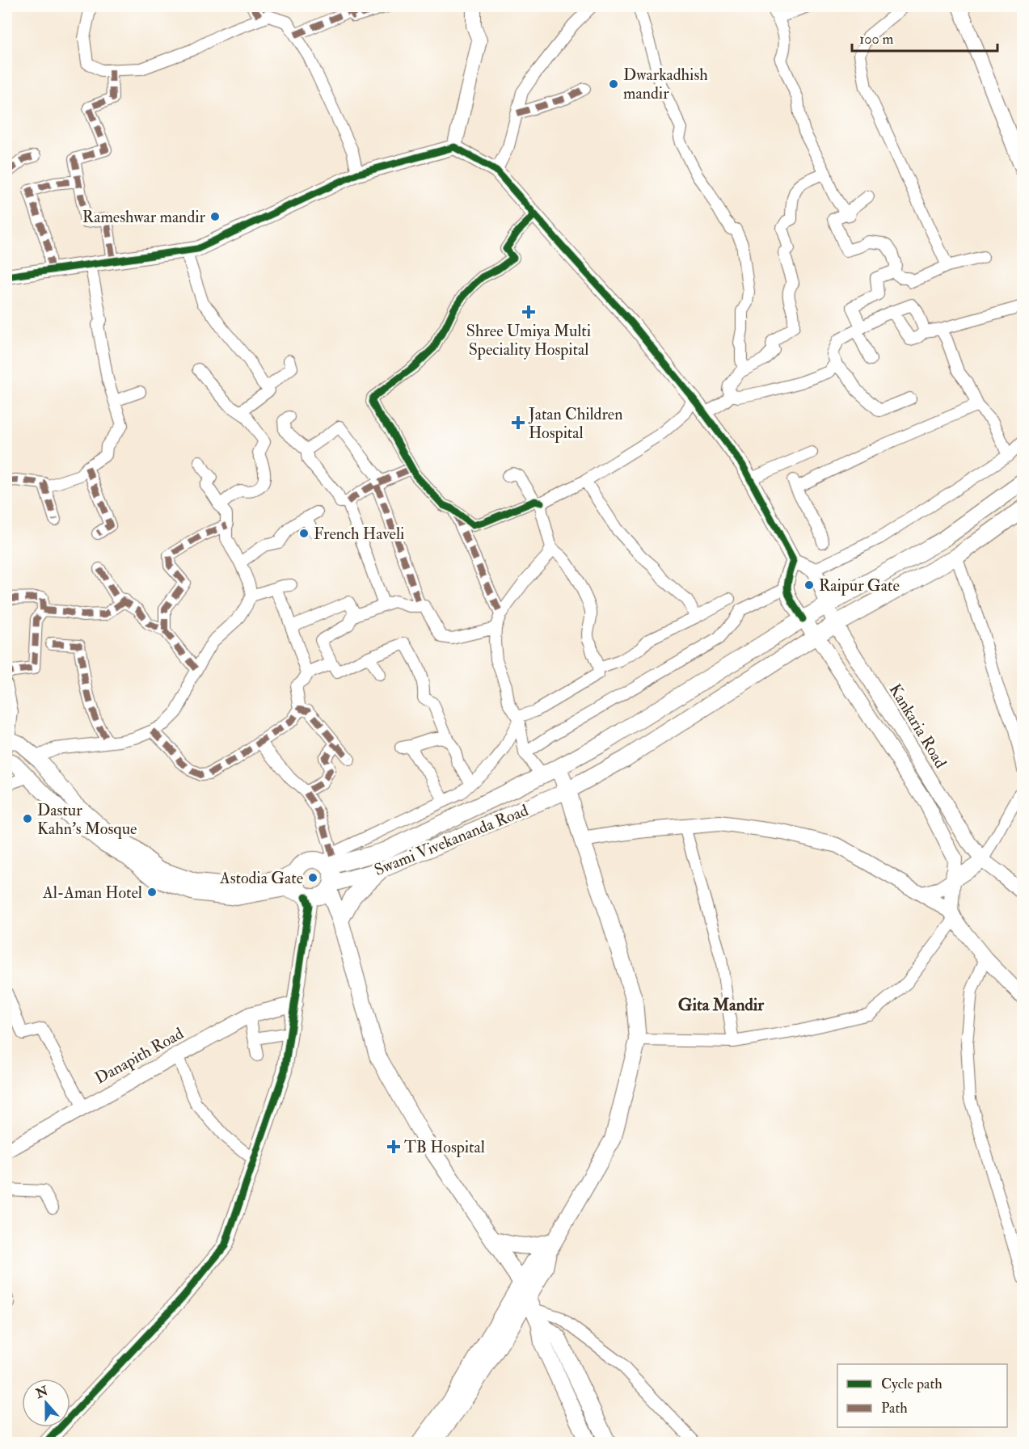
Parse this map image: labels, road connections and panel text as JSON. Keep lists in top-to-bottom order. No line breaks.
{"streets":{"main road":["Swami Vivekananda Road"],"street":["Kankaria Road","Danapith Road"]},"crossings":[["Kankaria Road","Swami Vivekananda Road"]],"districts":["Gita Mandir"],"places":{"other":["Dwarkadhish mandir","Rameshwar mandir","French Haveli","Raipur Gate","Dastur Kahn's Mosque","Astodia Gate","Al-Aman Hotel"],"health":["Shree Umiya Multi Speciality Hospital","Jatan Children Hospital","TB Hospital"]},"legend":["Cycle path","Path"],"scale_bar":"100 m","north":"top"}
